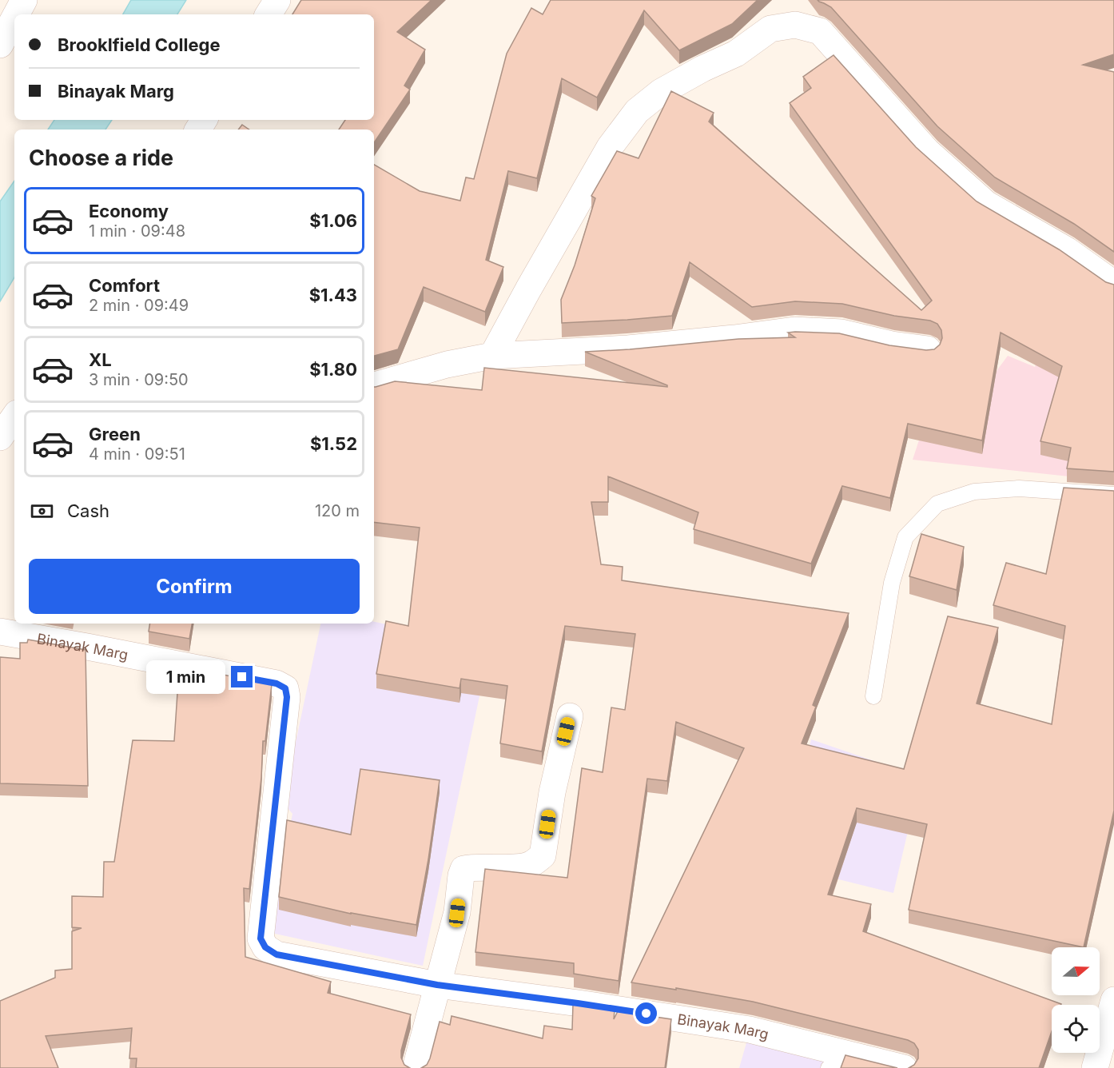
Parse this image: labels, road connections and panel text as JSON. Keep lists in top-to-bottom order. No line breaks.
{"streets":{"street":["Binayak Marg"]},"north":"right","page":{"banner":["Brooklfield College","Binayak Marg"],"heading":"Choose a ride","list":[{"name":"Economy","note":"1 min · 09:48","value":"$1.06"},{"name":"Comfort","note":"2 min · 09:49","value":"$1.43"},{"name":"XL","note":"3 min · 09:50","value":"$1.80"},{"name":"Green","note":"4 min · 09:51","value":"$1.52"}],"pay":["Cash","120 m"],"buttons":"Confirm","bubble":"1 min"}}
